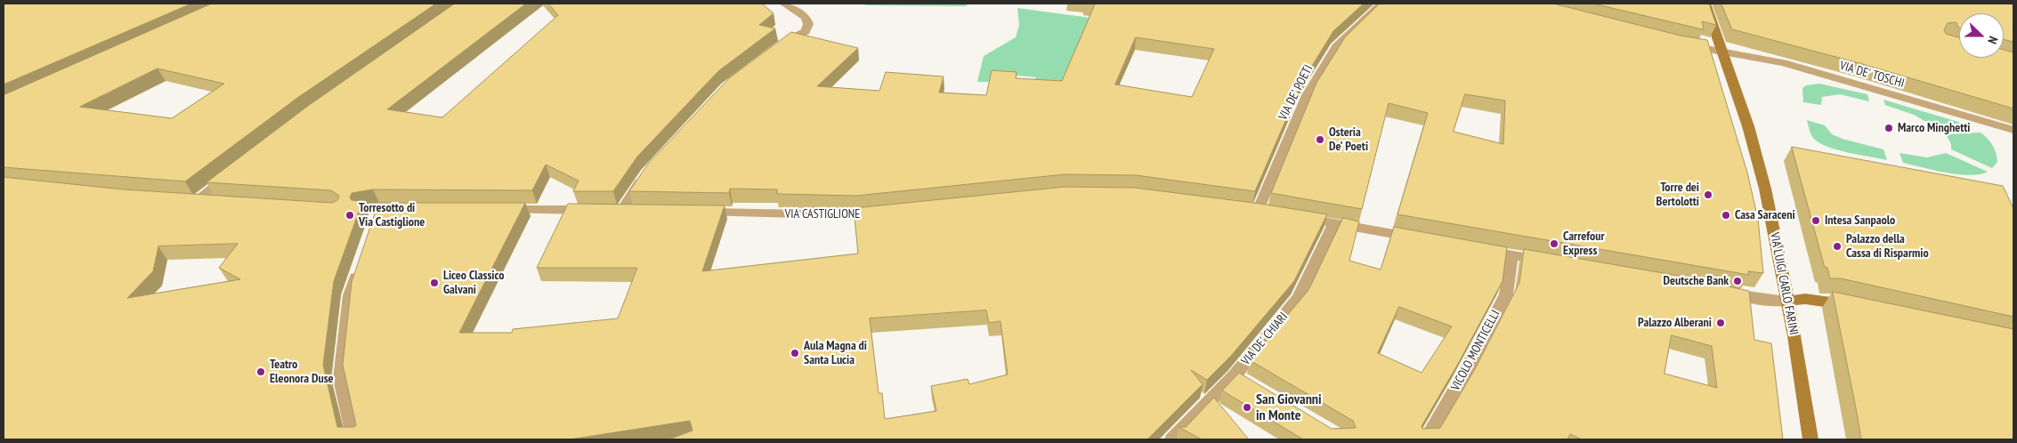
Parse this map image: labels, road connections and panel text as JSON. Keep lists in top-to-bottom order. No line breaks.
{"streets":{"street":["VIA DE' TOSCHI","VIA DE' POETI","VIA CASTIGLIONE","VIA LUIGI CARLO FARINI","VIA DE' CHIARI","VICOLO MONTICELLI"]},"crossings":[["VIA DE' TOSCHI","VIA LUIGI CARLO FARINI"]],"places":["Marco Minghetti","Osteria De’ Poeti","Torre dei Bertolotti","Torresotto di Via Castiglione","Casa Saraceni","Intesa Sanpaolo","Carrefour Express","Palazzo della Cassa di Risparmio","Deutsche Bank","Liceo Classico Galvani","Palazzo Alberani","Aula Magna di Santa Lucia","Teatro Eleonora Duse","San Giovanni in Monte"],"north":"right"}
